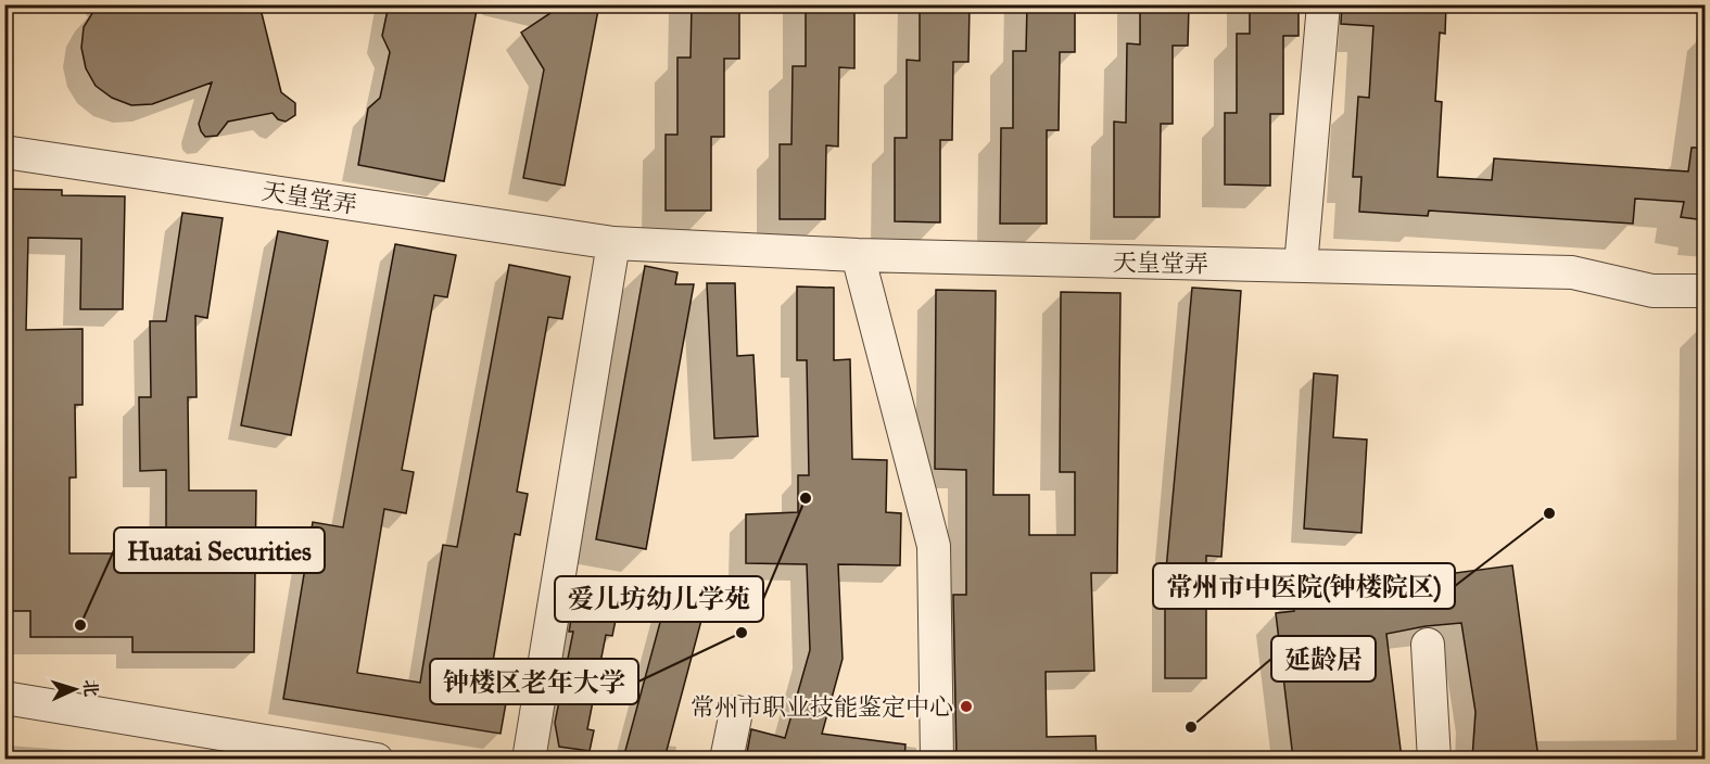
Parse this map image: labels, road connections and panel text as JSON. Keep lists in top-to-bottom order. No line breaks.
{"streets":{"street":["天皇堂弄"]},"places":["爱儿坊幼儿学苑","常州市中医院(钟楼院区)","Huatai Securities","钟楼区老年大学","常州市职业技能鉴定中心","延龄居"],"north":"right"}
